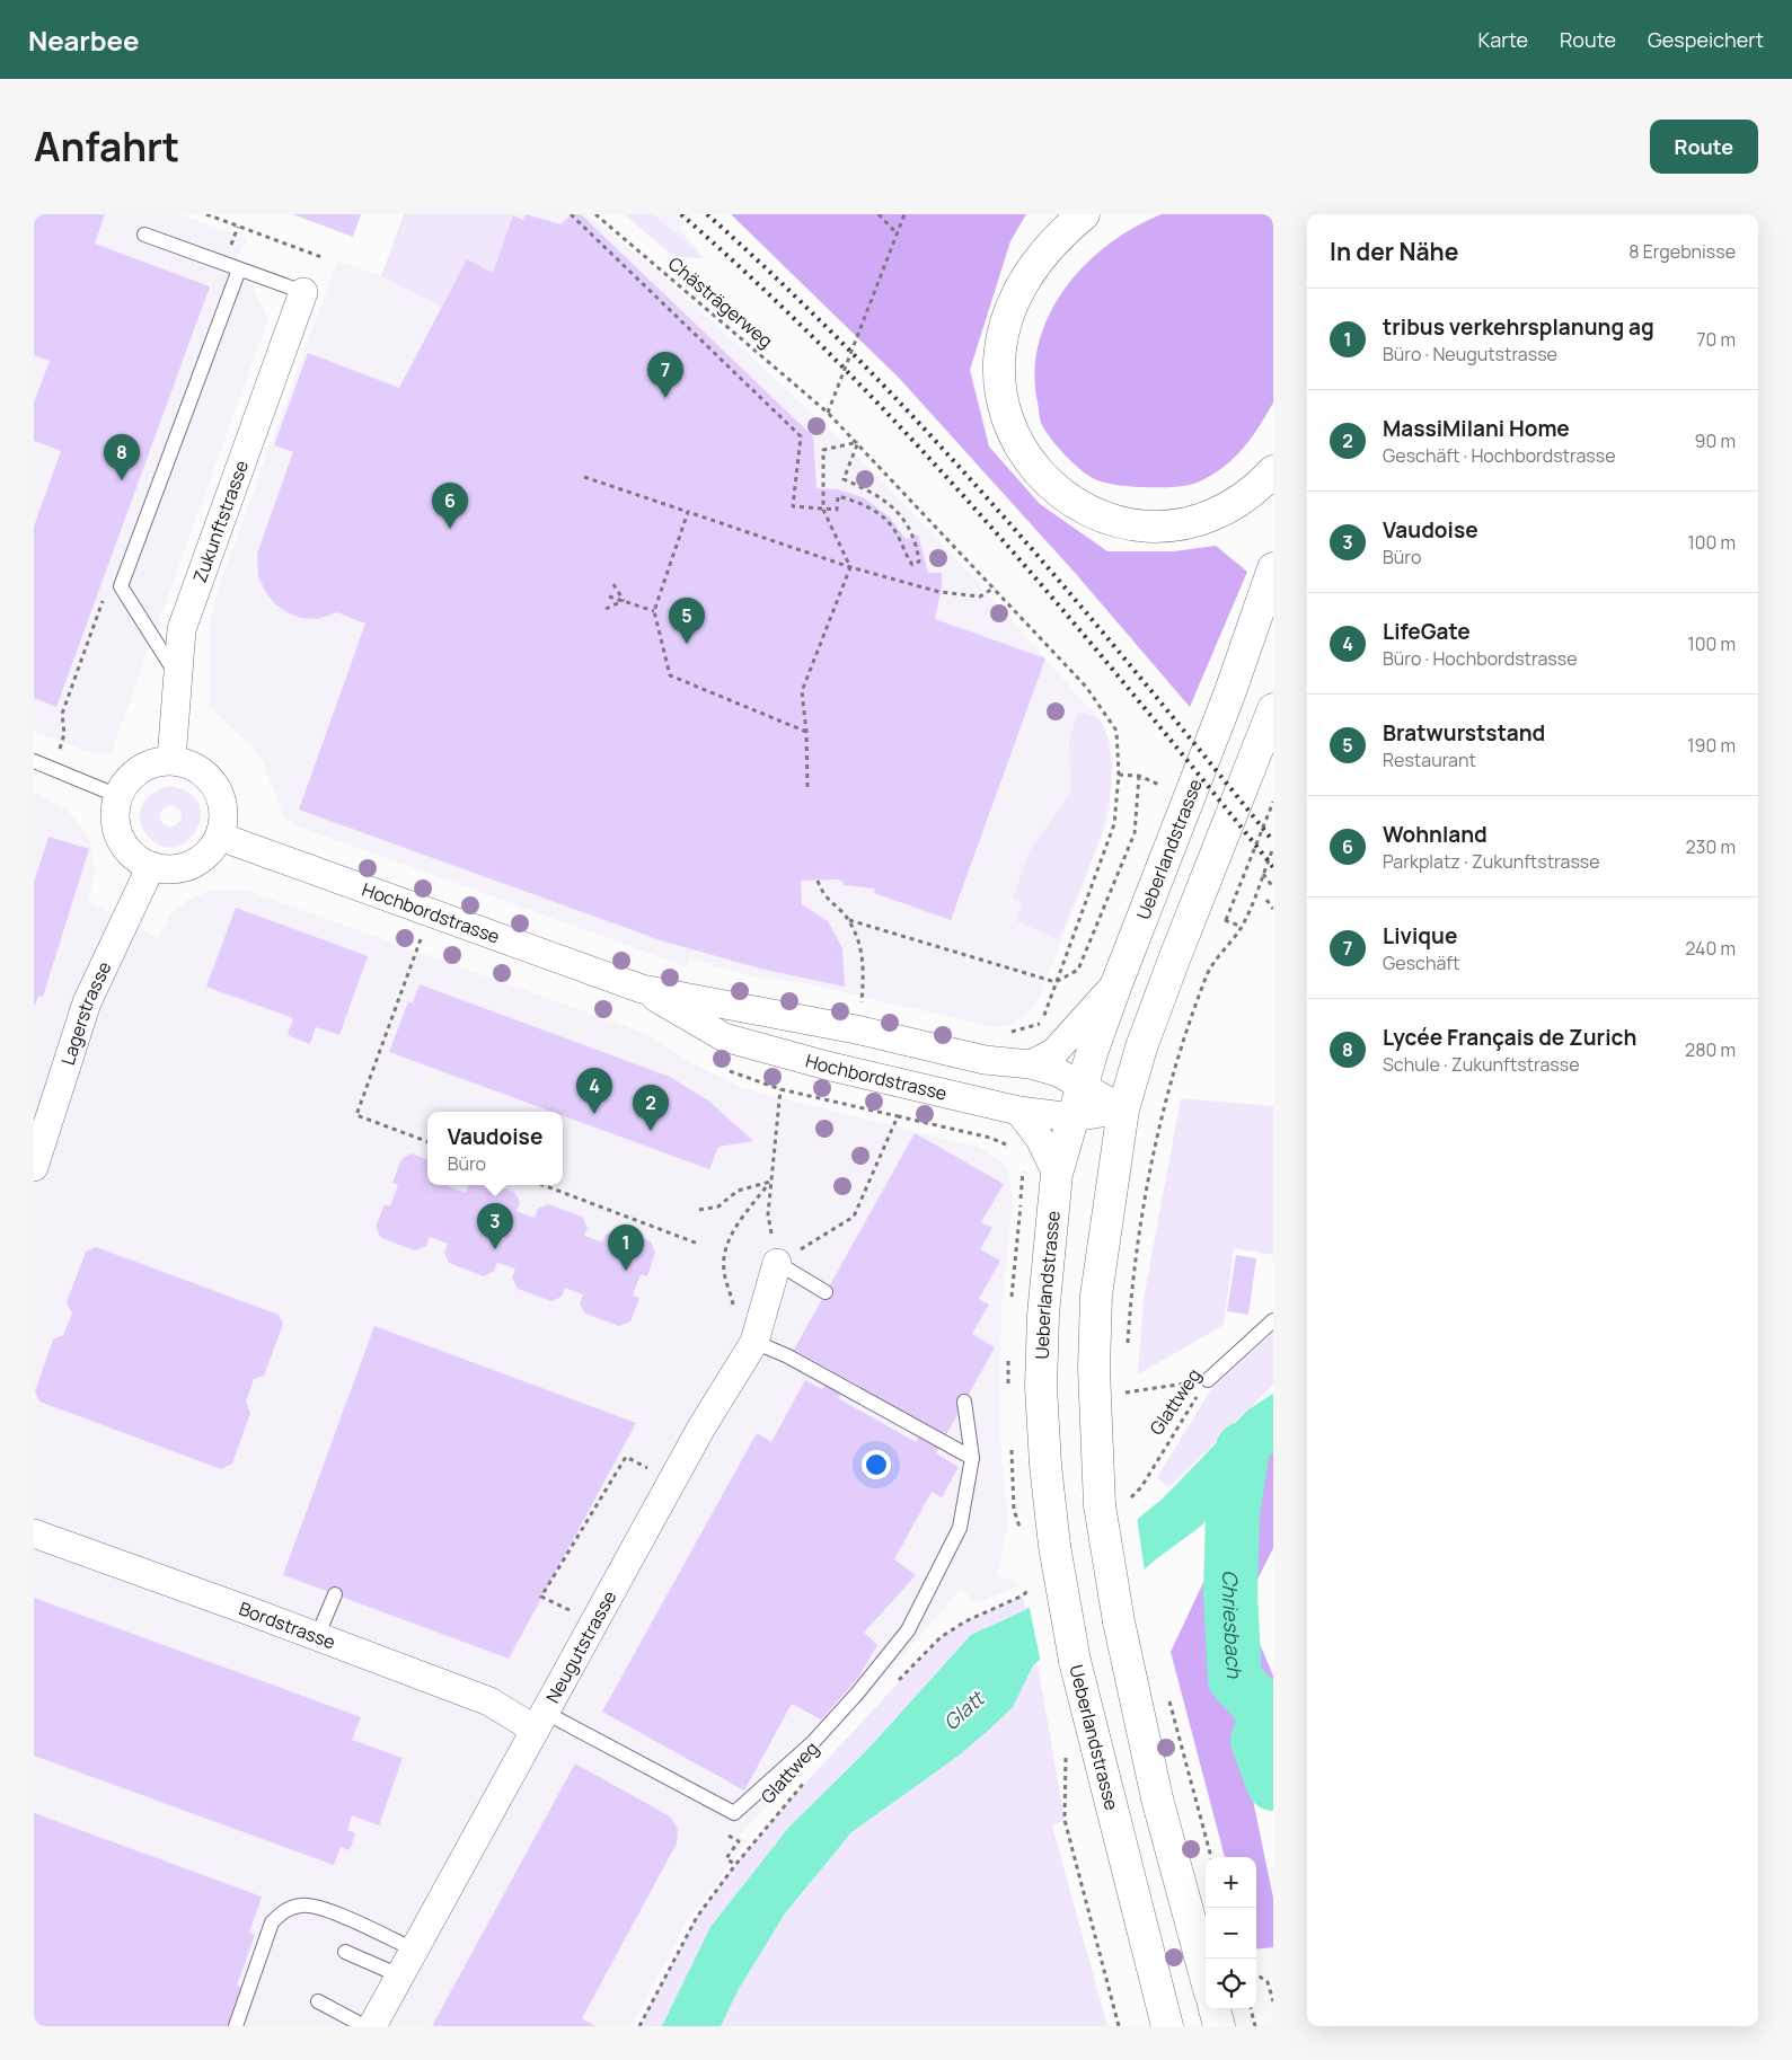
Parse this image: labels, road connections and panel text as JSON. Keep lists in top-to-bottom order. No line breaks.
{"streets":{"main road":["Ueberlandstrasse"],"street":["Zukunftstrasse","Hochbordstrasse","Lagerstrasse","Bordstrasse","Neugutstrasse"],"lane":["Glattweg"],"path":["Chästrägerweg"]},"crossings":[["Zukunftstrasse","Hochbordstrasse"],["Zukunftstrasse","Lagerstrasse"],["Ueberlandstrasse","Hochbordstrasse"],["Hochbordstrasse","Lagerstrasse"],["Bordstrasse","Neugutstrasse"]],"water":["Chriesbach","Glatt"],"page":{"header":"Nearbee","nav":["Karte","Route","Gespeichert"],"title":"Anfahrt","buttons":"Route","heading":["In der Nähe","8 Ergebnisse"],"list":[{"mark":"1","name":"tribus verkehrsplanung ag","note":"Büro · Neugutstrasse","value":"70 m"},{"mark":"2","name":"MassiMilani Home","note":"Geschäft · Hochbordstrasse","value":"90 m"},{"mark":"3","name":"Vaudoise","note":"Büro","value":"100 m"},{"mark":"4","name":"LifeGate","note":"Büro · Hochbordstrasse","value":"100 m"},{"mark":"5","name":"Bratwurststand","note":"Restaurant","value":"190 m"},{"mark":"6","name":"Wohnland","note":"Parkplatz · Zukunftstrasse","value":"230 m"},{"mark":"7","name":"Livique","note":"Geschäft","value":"240 m"},{"mark":"8","name":"Lycée Français de Zurich","note":"Schule · Zukunftstrasse","value":"280 m"}],"pins":["7","8","6","5","4","2","3","1"],"popup":["Vaudoise","Büro"],"map_buttons":["+","−"]}}
